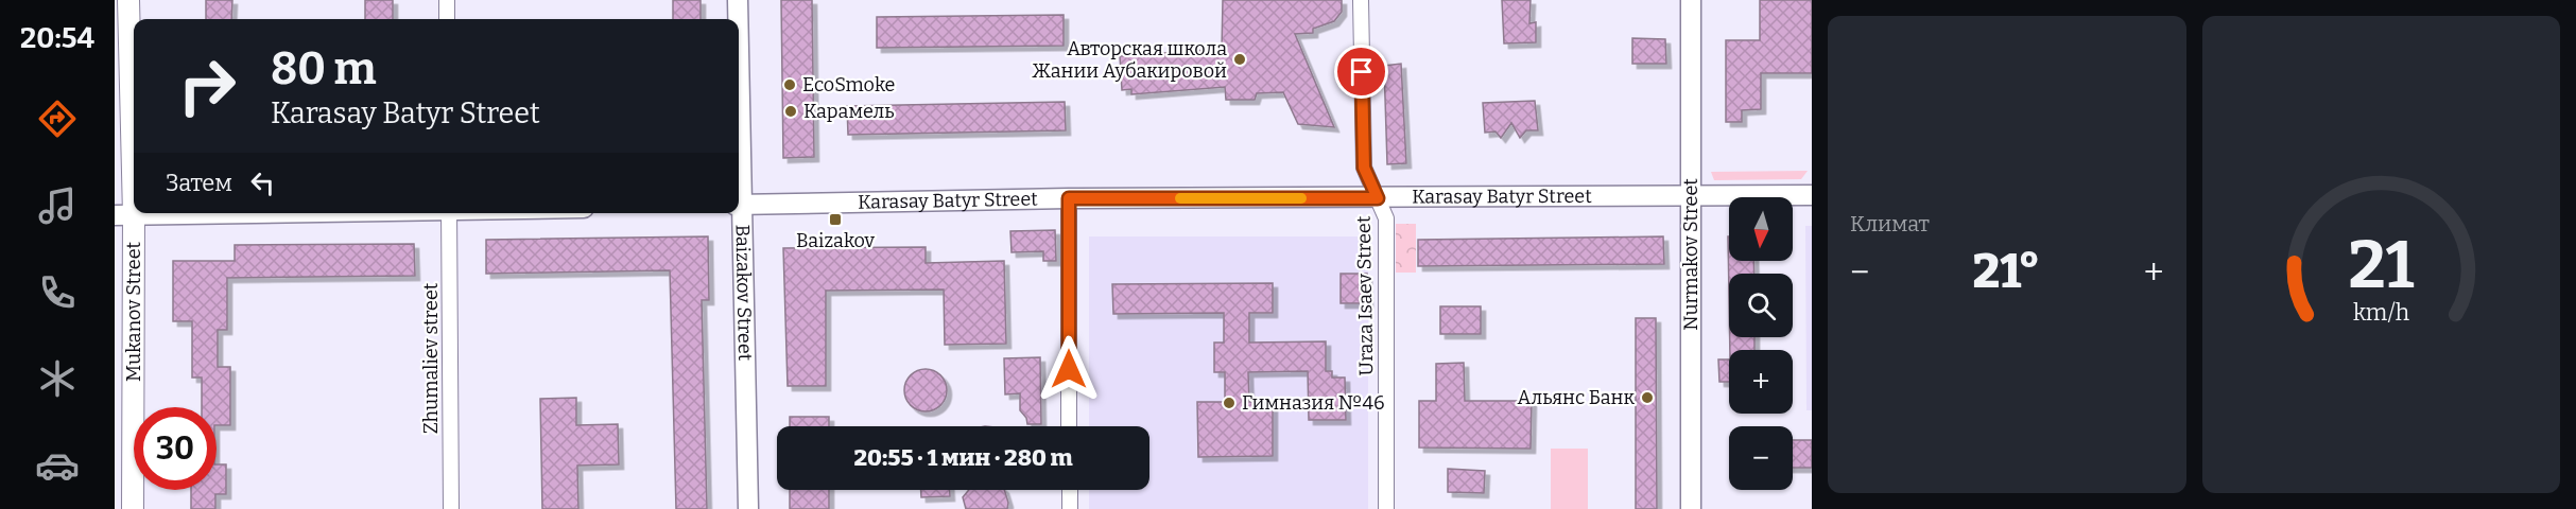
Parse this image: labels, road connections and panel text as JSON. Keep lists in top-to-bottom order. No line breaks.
{"streets":{"main road":["Mukanov Street"],"street":["Karasay Batyr Street","Nurmakov Street","Baizakov Street","Uraza Isaev Street","Zhumaliev street"]},"crossings":[["Karasay Batyr Street","Nurmakov Street"],["Karasay Batyr Street","Uraza Isaev Street"]],"places":{"other":["Авторская школа Жании Аубакировой","EcoSmoke","Карамель","Альянс Банк","Гимназия №46"],"transit":["Baizakov"]},"north":"bottom","page":{"tabs":"20:54","tile":"Климат","turn":["80 m","Karasay Batyr Street"],"then":"Затем","map_buttons":["+","−"],"heat":["−","21°","+"],"limit":"30","trip":"20:55 · 1 мин · 280 m","gauge":["21","km/h"]}}
